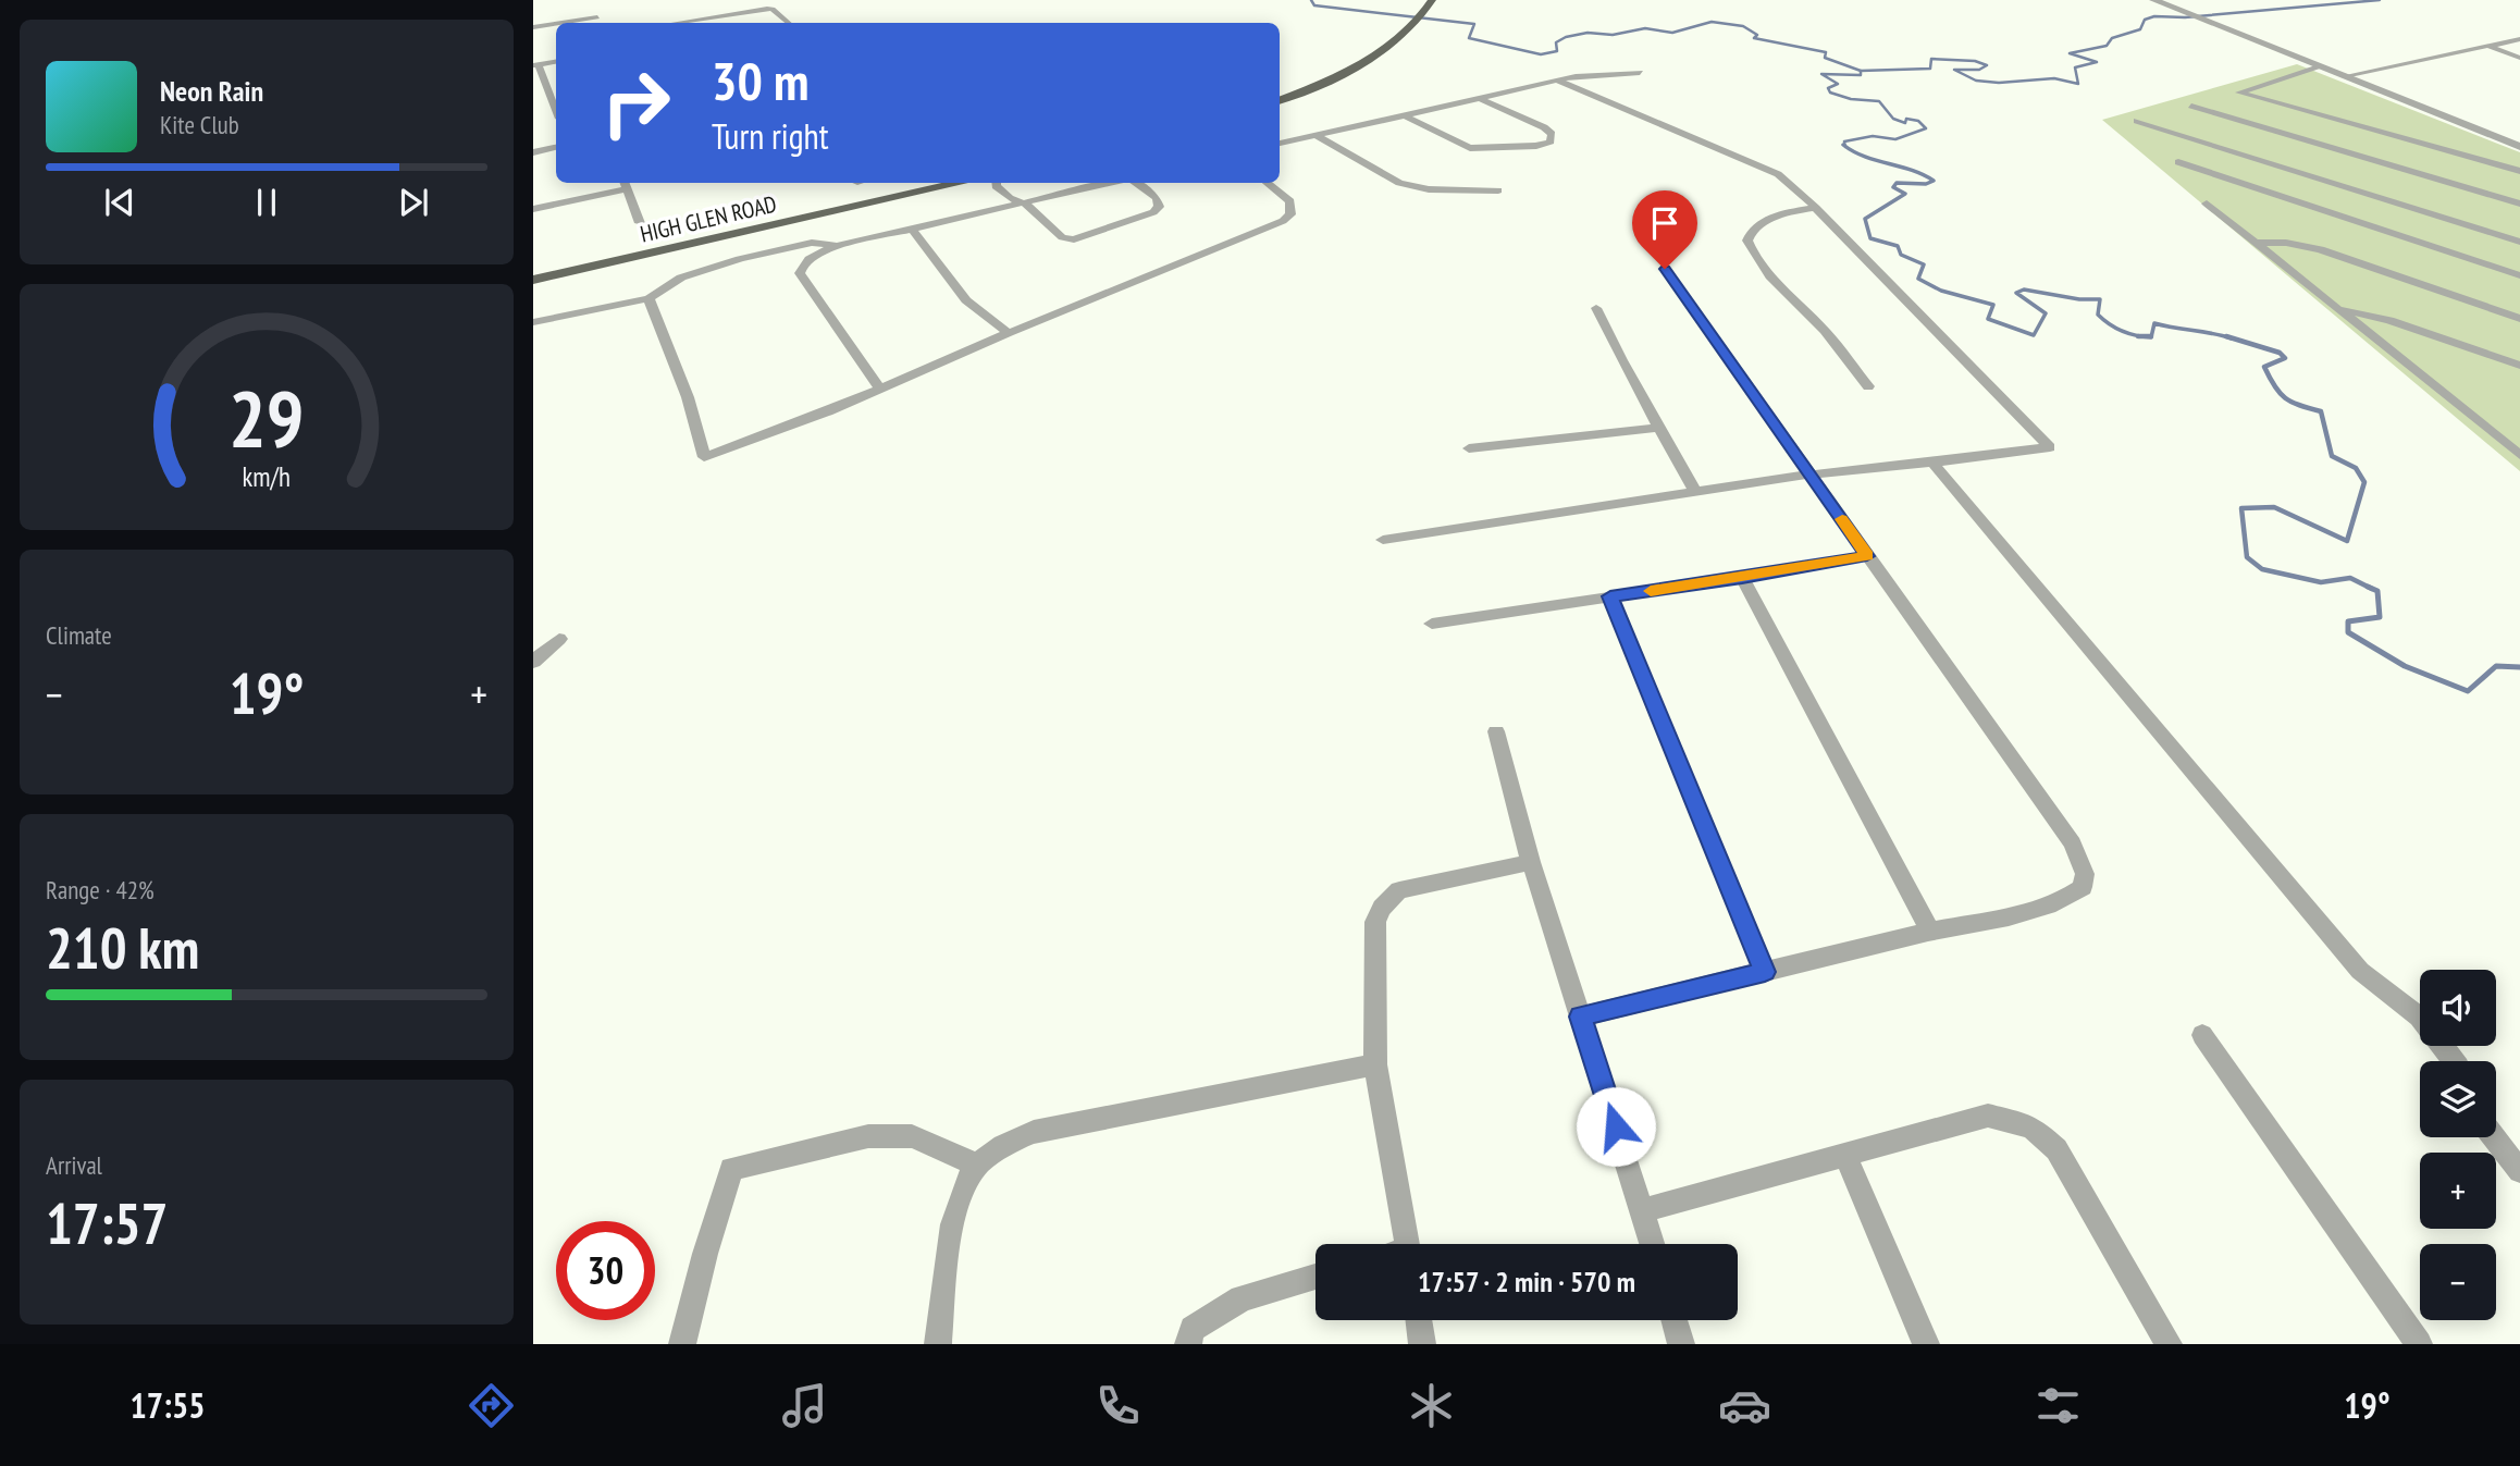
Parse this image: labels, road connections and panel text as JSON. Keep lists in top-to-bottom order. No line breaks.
{"streets":{"main road":["HIGH GLEN ROAD"]},"page":{"turn":["30 m","Turn right"],"song":["Neon Rain","Kite Club"],"tile":["Climate",["Range · 42%","210 km"],["Arrival","17:57"]],"heat":["−","19°","+"],"map_buttons":["+","−"],"limit":"30","trip":"17:57 · 2 min · 570 m","tabs":["17:55","19°"],"gauge":["29","km/h"]}}
